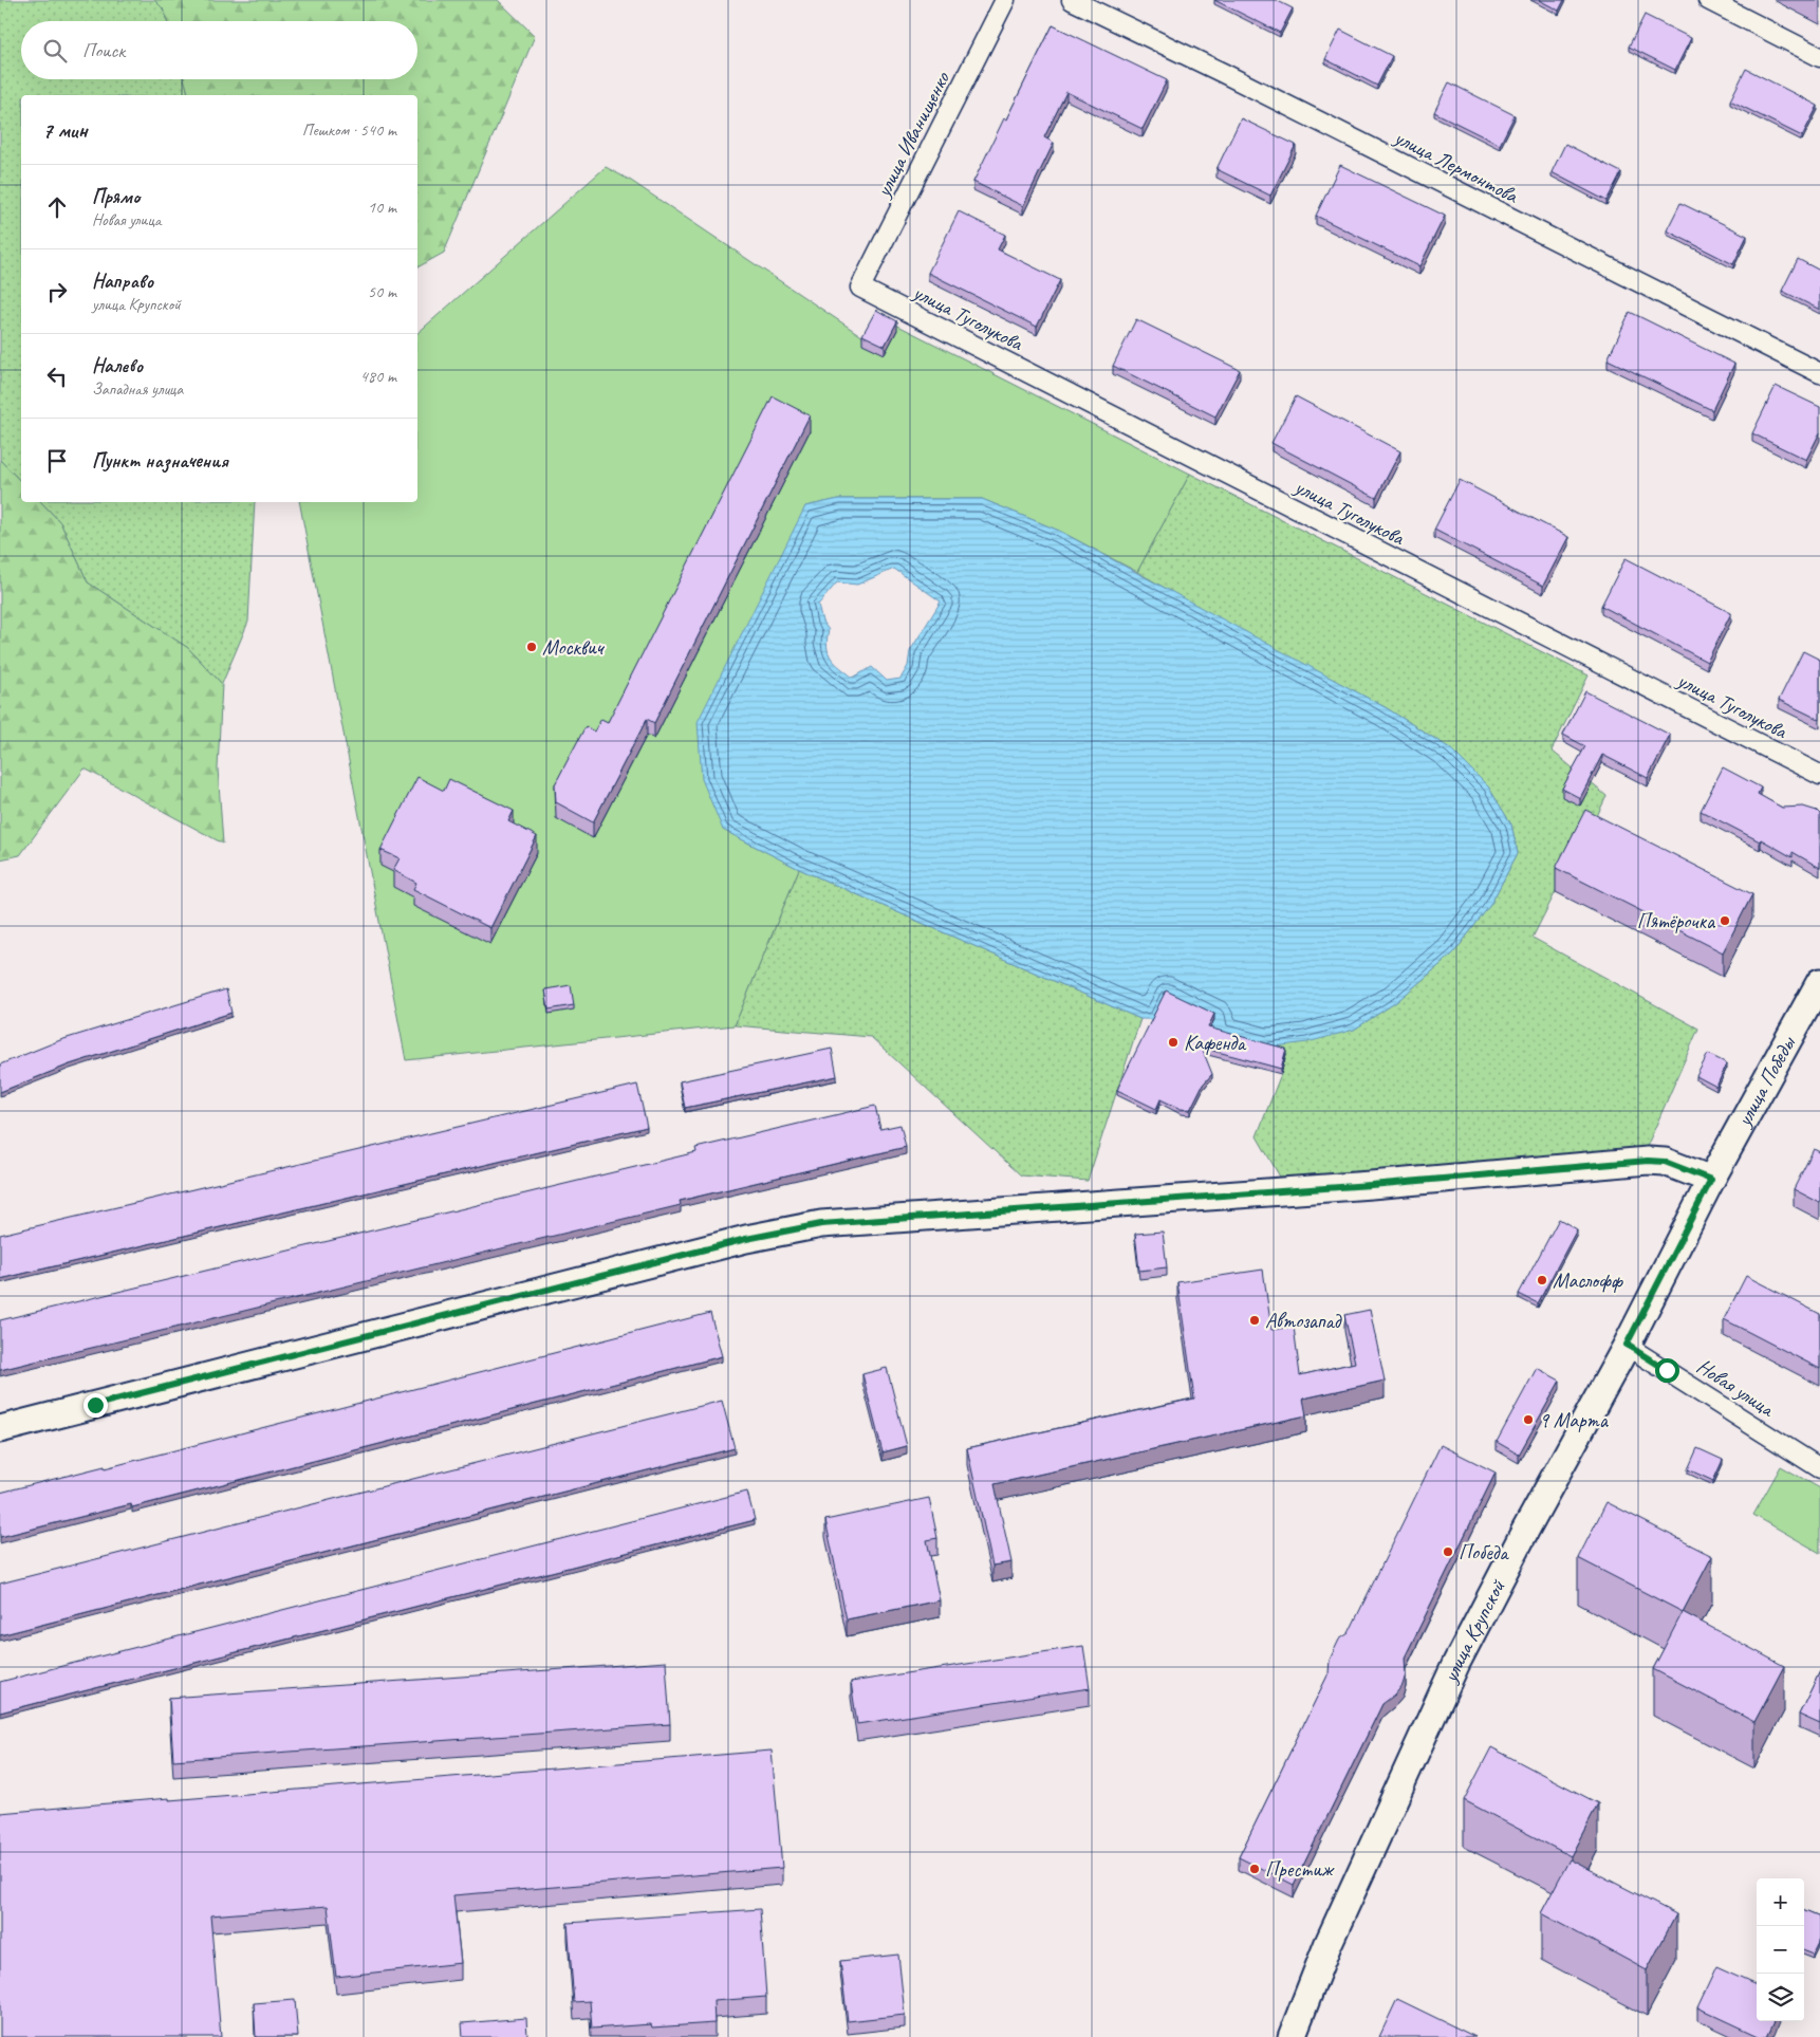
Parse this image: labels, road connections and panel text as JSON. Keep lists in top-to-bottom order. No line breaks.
{"streets":{"street":["улица Иванищенко","улица Лермонтова","улица Туголукова","улица Победы","Новая улица","улица Крупской"]},"crossings":[["улица Иванищенко","улица Туголукова"],["улица Победы","улица Крупской"],["Новая улица","улица Крупской"]],"places":["Москвич","Пятёрочка","Кафенда","Маслофф","Автозапад","9 Марта","Победа","Престиж"],"page":{"search":"Поиск","heading":["7 мин","Пешком · 540 m"],"list":[["Прямо","Новая улица","10 m"],["Направо","улица Крупской","50 m"],["Налево","Западная улица","480 m"],"Пункт назначения"],"map_buttons":["+","−"]}}
